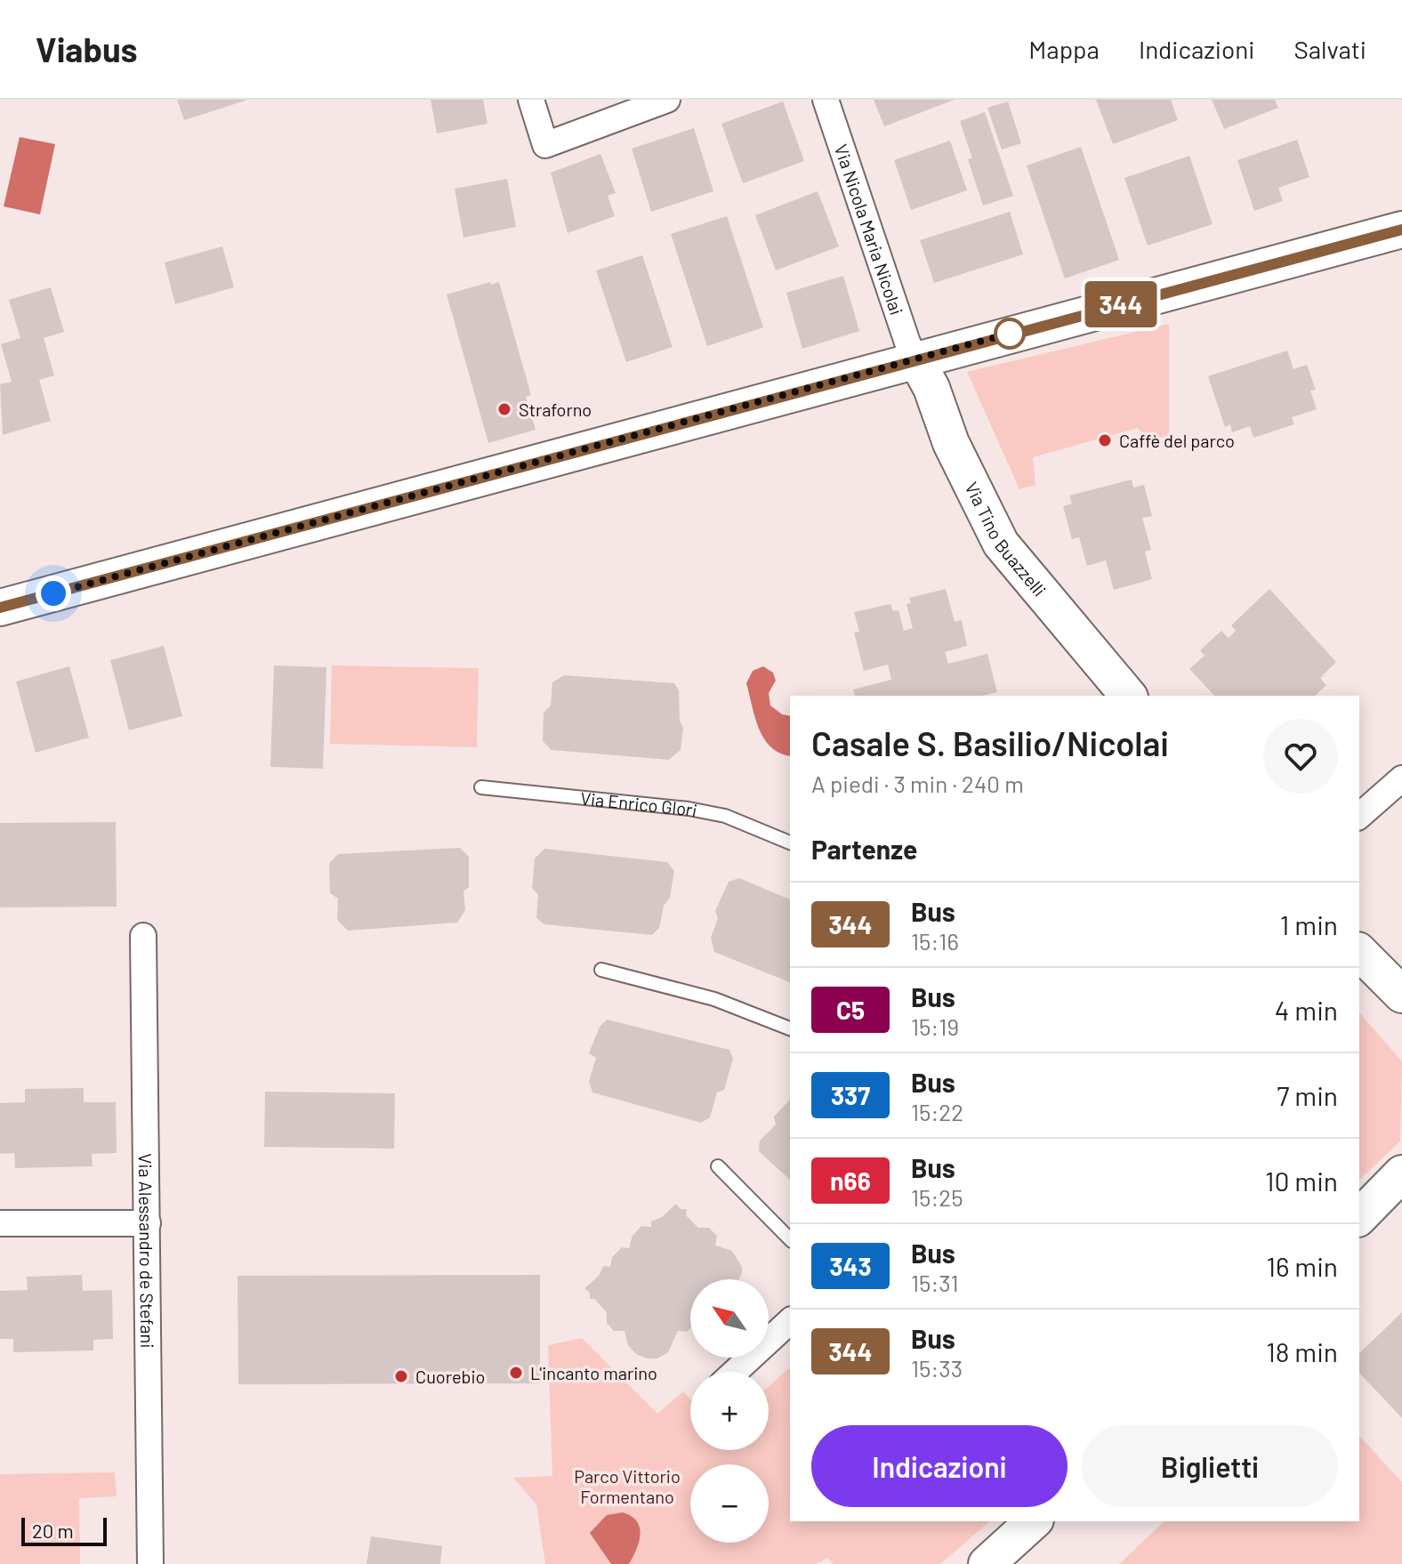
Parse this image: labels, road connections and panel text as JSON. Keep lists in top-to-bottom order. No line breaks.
{"streets":{"street":["Via Nicola Maria Nicolai","Via Tino Buazzelli","Via Alessandro de Stefani"],"lane":["Via Enrico Glori"]},"crossings":[["Via Nicola Maria Nicolai","Via Tino Buazzelli"]],"parks":["Parco Vittorio Formentano"],"places":["Straforno","Caffè del parco","L'incanto marino","Cuorebio"],"lines":["bus line 344"],"scale_bar":"20 m","north":"top left","page":{"header":"Viabus","nav":["Mappa","Indicazioni","Salvati"],"on_map":"344","heading":[["Casale S. Basilio/Nicolai","A piedi · 3 min · 240 m"],"Partenze"],"list":[{"mark":"344","name":"Bus","note":"15:16","value":"1 min"},{"mark":"C5","name":"Bus","note":"15:19","value":"4 min"},{"mark":"337","name":"Bus","note":"15:22","value":"7 min"},{"mark":"n66","name":"Bus","note":"15:25","value":"10 min"},{"mark":"343","name":"Bus","note":"15:31","value":"16 min"},{"mark":"344","name":"Bus","note":"15:33","value":"18 min"}],"map_buttons":["+","−"],"buttons":["Indicazioni","Biglietti"],"scale":"20 m"}}
